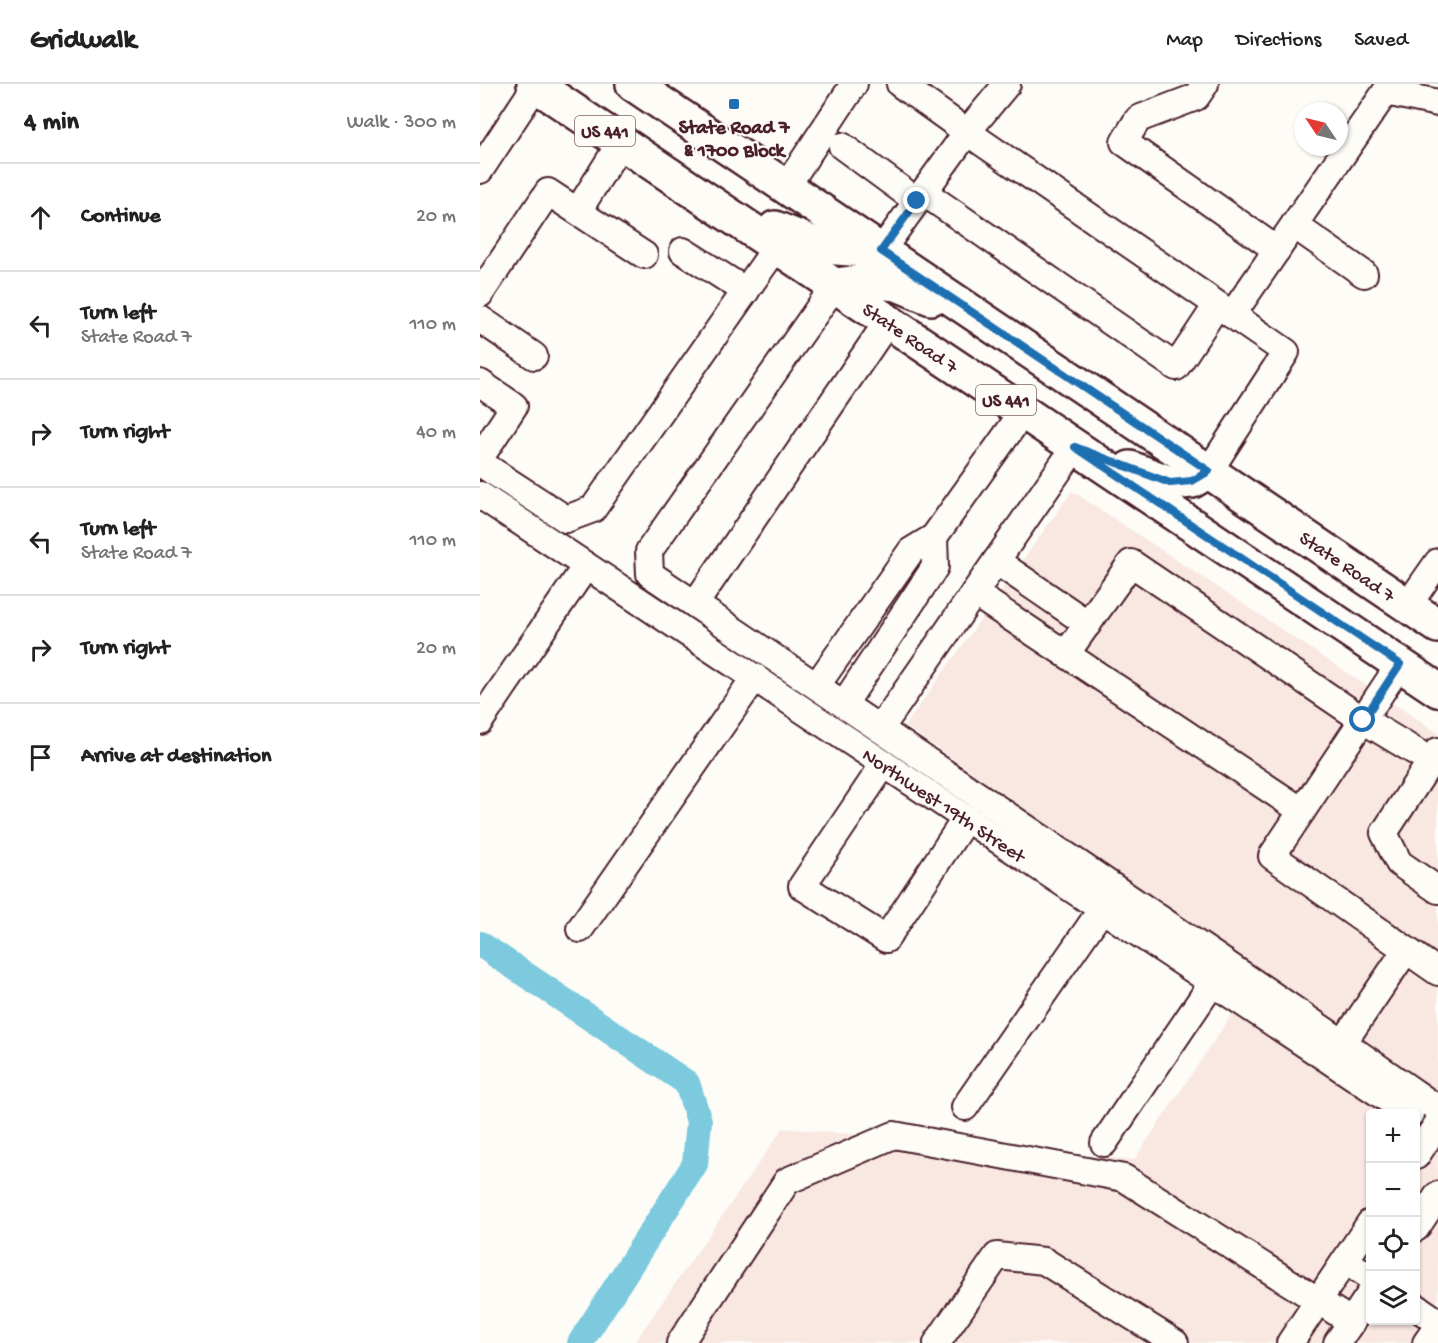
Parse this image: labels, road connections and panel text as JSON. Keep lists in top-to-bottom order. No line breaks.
{"streets":{"main road":["US 441","State Road 7"],"street":["Northwest 19th Street"]},"places":{"transit":["State Road 7 & 1700 Block"]},"north":"top left","page":{"header":"Gridwalk","nav":["Map","Directions","Saved"],"heading":["4 min","Walk · 300 m"],"list":[["Continue","20 m"],["Turn left","State Road 7","110 m"],["Turn right","40 m"],["Turn left","State Road 7","110 m"],["Turn right","20 m"],"Arrive at destination"],"map_buttons":["+","−"]}}
